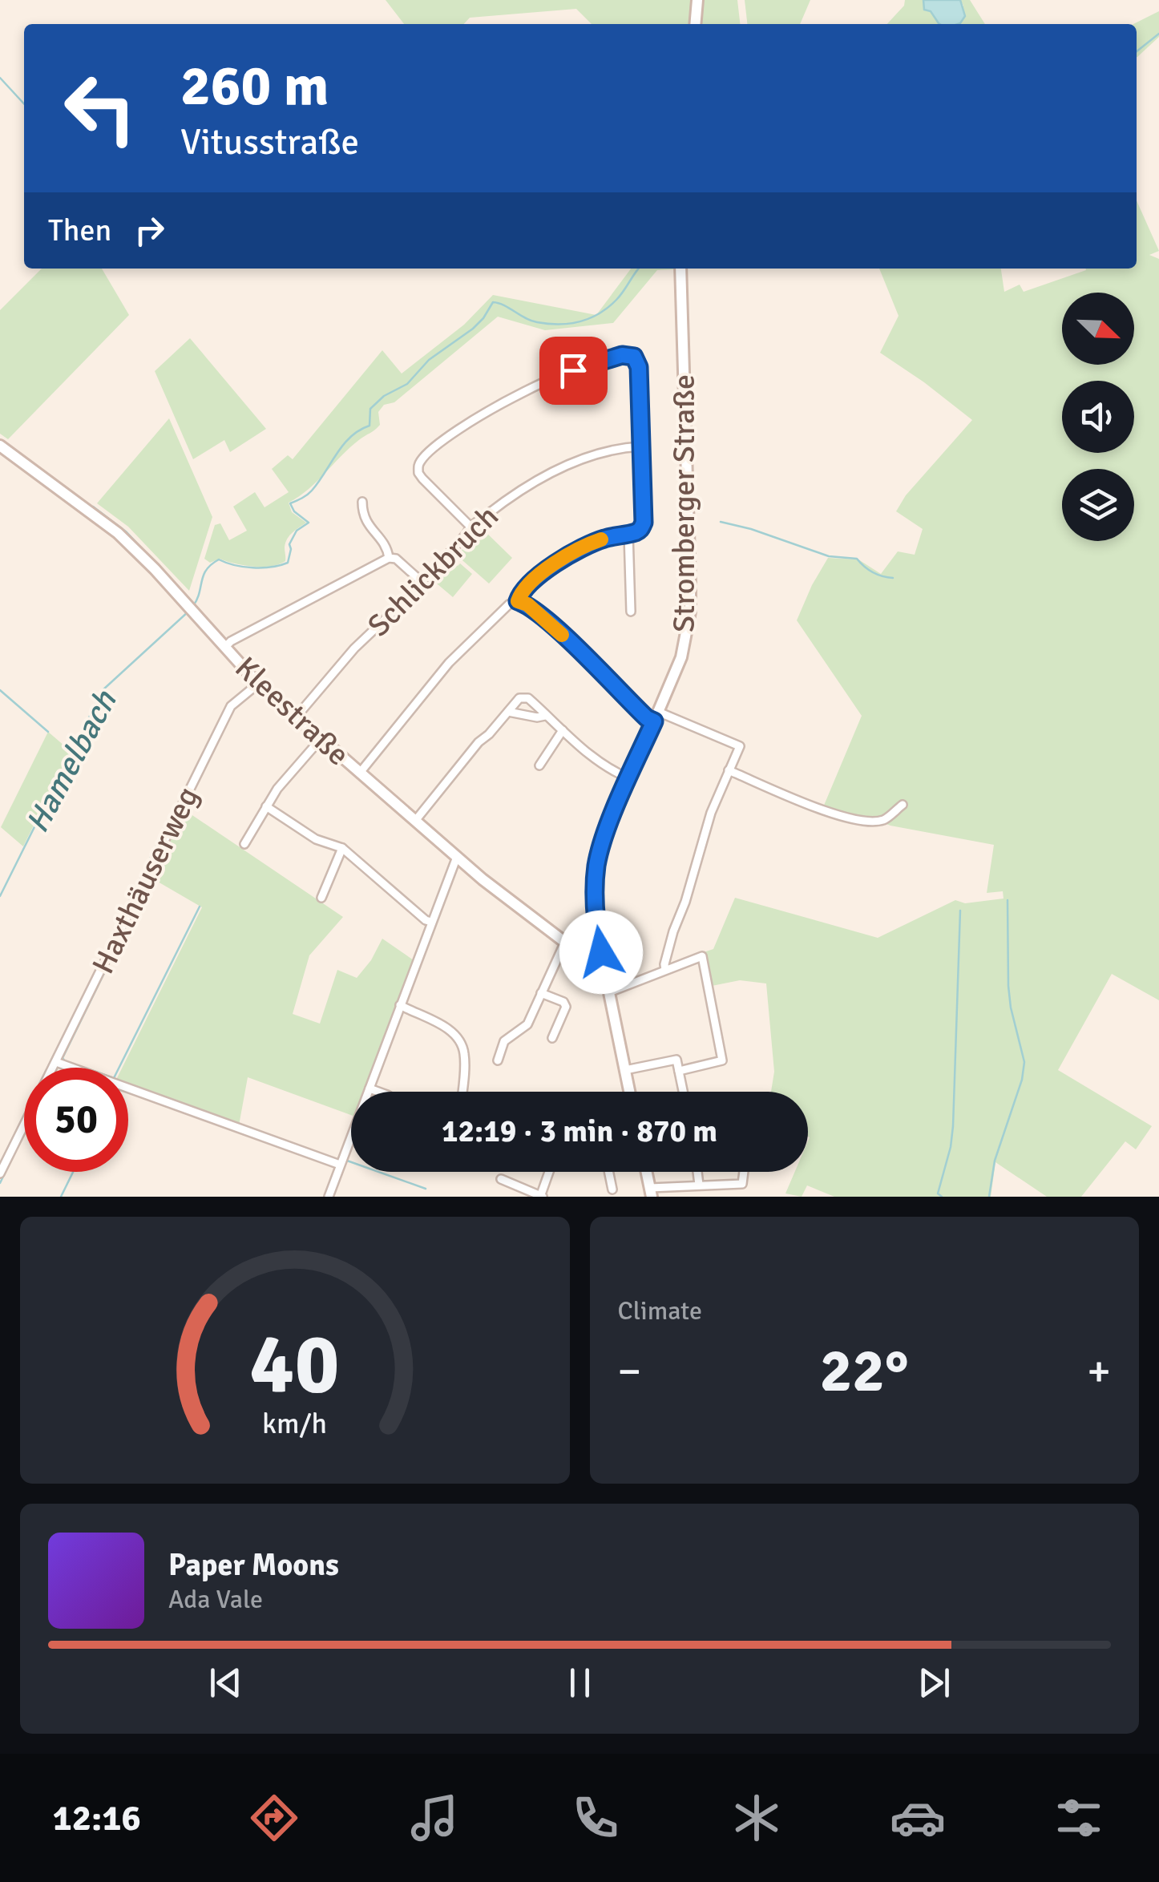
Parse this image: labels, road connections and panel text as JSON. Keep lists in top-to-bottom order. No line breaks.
{"streets":{"main road":["Stromberger Straße","Kleestraße"],"street":["Schlickbruch","Haxthäuserweg"]},"crossings":[["Stromberger Straße","Kleestraße"],["Schlickbruch","Kleestraße"],["Kleestraße","Haxthäuserweg"]],"water":["Hamelbach"],"north":"bottom right","page":{"turn":["260 m","Vitusstraße"],"then":"Then","limit":"50","trip":"12:19 · 3 min · 870 m","tile":"Climate","heat":["−","22°","+"],"song":["Paper Moons","Ada Vale"],"tabs":"12:16","gauge":["40","km/h"]}}
